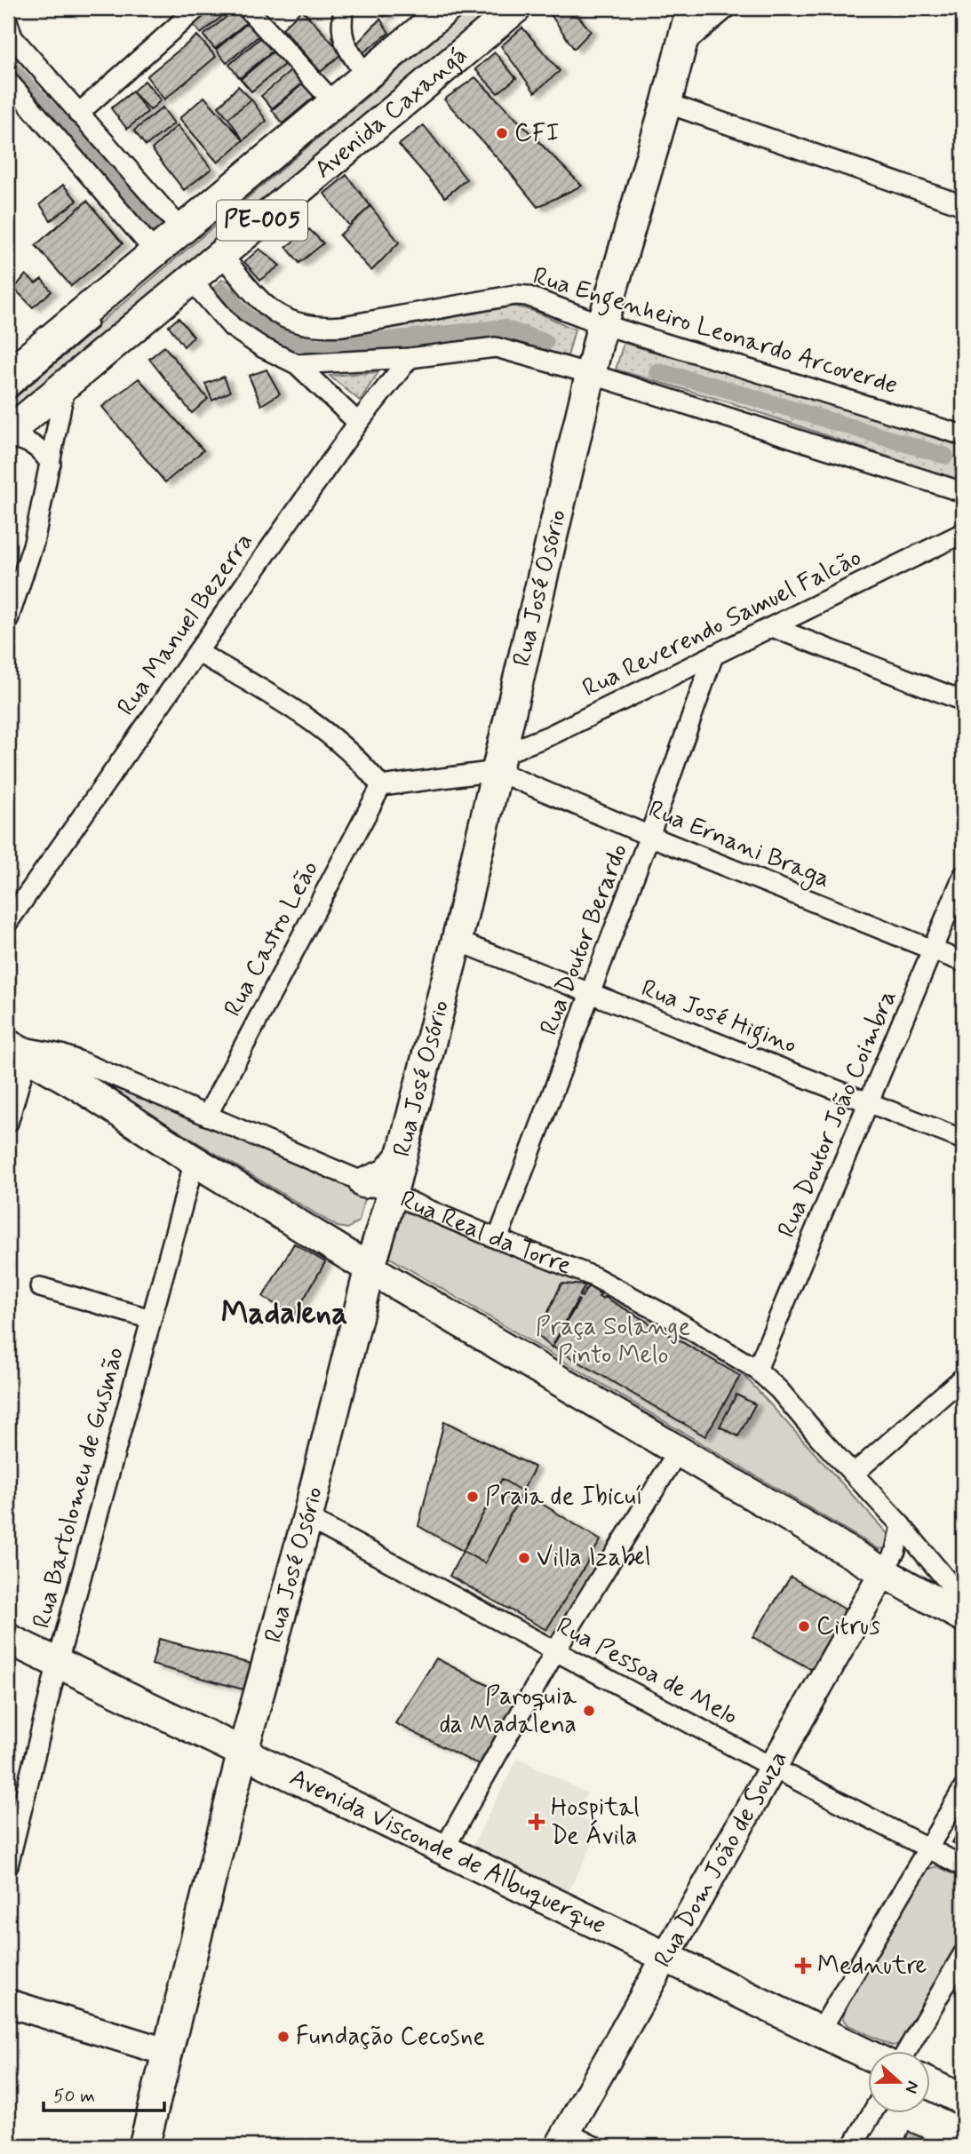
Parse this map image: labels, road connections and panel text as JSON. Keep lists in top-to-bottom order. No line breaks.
{"streets":{"main road":["Avenida Caxangá","PE-005","Rua José Osório","Avenida Visconde de Albuquerque"],"street":["Rua Engenheiro Leonardo Arcoverde","Rua Reverendo Samuel Falcão","Rua Manuel Bezerra","Rua Ernani Braga","Rua Castro Leão","Rua Doutor Berardo","Rua José Higino","Rua Doutor João Coimbra","Rua Real da Torre","Rua Bartolomeu de Gusmão","Rua Pessoa de Melo","Rua Dom João de Souza"]},"crossings":[["Avenida Caxangá","Rua Engenheiro Leonardo Arcoverde"],["Rua Engenheiro Leonardo Arcoverde","Rua José Osório"],["Rua José Osório","Rua Reverendo Samuel Falcão"],["Rua José Osório","Rua Ernani Braga"],["Rua José Osório","Rua José Higino"],["Rua José Osório","Rua Real da Torre"],["Rua José Osório","Rua Pessoa de Melo"],["Rua José Osório","Avenida Visconde de Albuquerque"],["Rua Reverendo Samuel Falcão","Rua Ernani Braga"],["Rua Reverendo Samuel Falcão","Rua Castro Leão"],["Rua Reverendo Samuel Falcão","Rua Doutor Berardo"],["Rua Ernani Braga","Rua Doutor Berardo"],["Rua Ernani Braga","Rua Doutor João Coimbra"],["Rua Castro Leão","Rua Real da Torre"],["Rua Doutor Berardo","Rua José Higino"],["Rua Doutor Berardo","Rua Real da Torre"],["Rua José Higino","Rua Doutor João Coimbra"],["Rua Doutor João Coimbra","Rua Real da Torre"],["Rua Bartolomeu de Gusmão","Avenida Visconde de Albuquerque"],["Rua Pessoa de Melo","Rua Dom João de Souza"],["Avenida Visconde de Albuquerque","Rua Dom João de Souza"]],"districts":["Madalena"],"parks":["Praça Solange Pinto Melo"],"places":{"other":["CFI","Praia de Ibicuí","Villa Izabel","Citrus","Paroquia da Madalena","Fundação Cecosne"],"health":["Hospital De Ávila","Mednutre"]},"scale_bar":"50 m","north":"right"}
